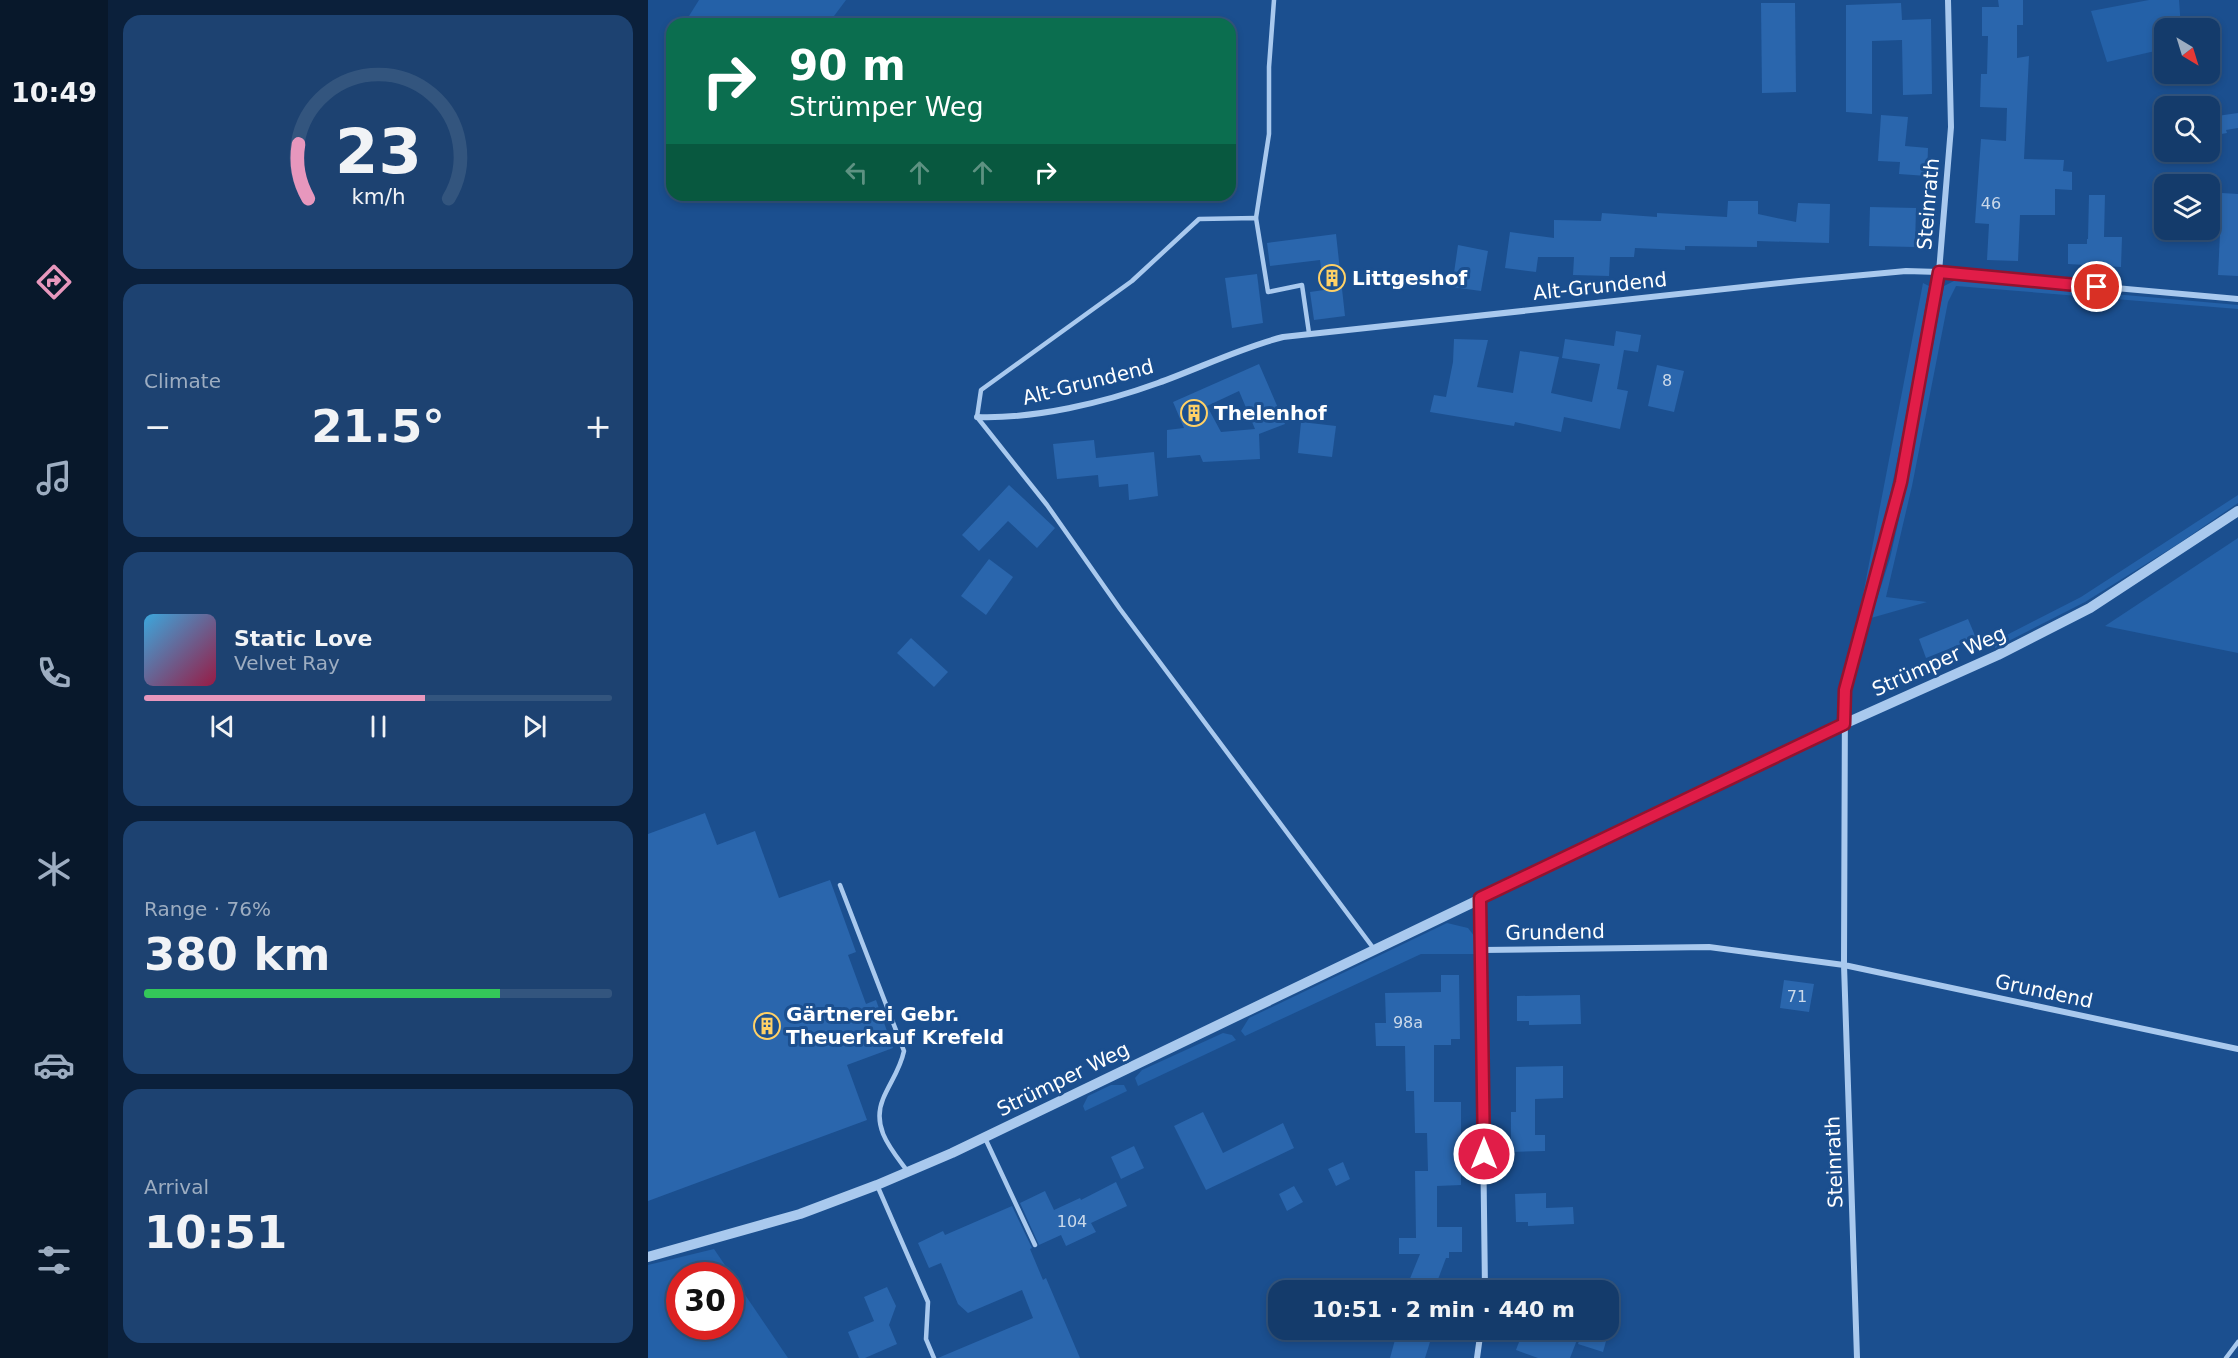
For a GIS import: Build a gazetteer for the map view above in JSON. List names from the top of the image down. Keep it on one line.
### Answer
{"streets":{"street":["Steinrath","Alt-Grundend","Strümper Weg","Grundend"]},"crossings":[["Steinrath","Alt-Grundend"],["Steinrath","Strümper Weg"],["Steinrath","Grundend"]],"places":{"building":["Littgeshof","Thelenhof","Gärtnerei Gebr. Theuerkauf Krefeld"]},"house_numbers":["46","8","71","98a","104"],"north":"bottom right","page":{"tabs":"10:49","turn":["90 m","Strümper Weg"],"tile":["Climate",["Range · 76%","380 km"],["Arrival","10:51"]],"heat":["−","21.5°","+"],"song":["Static Love","Velvet Ray"],"limit":"30","trip":"10:51 · 2 min · 440 m","gauge":["23","km/h"]}}
